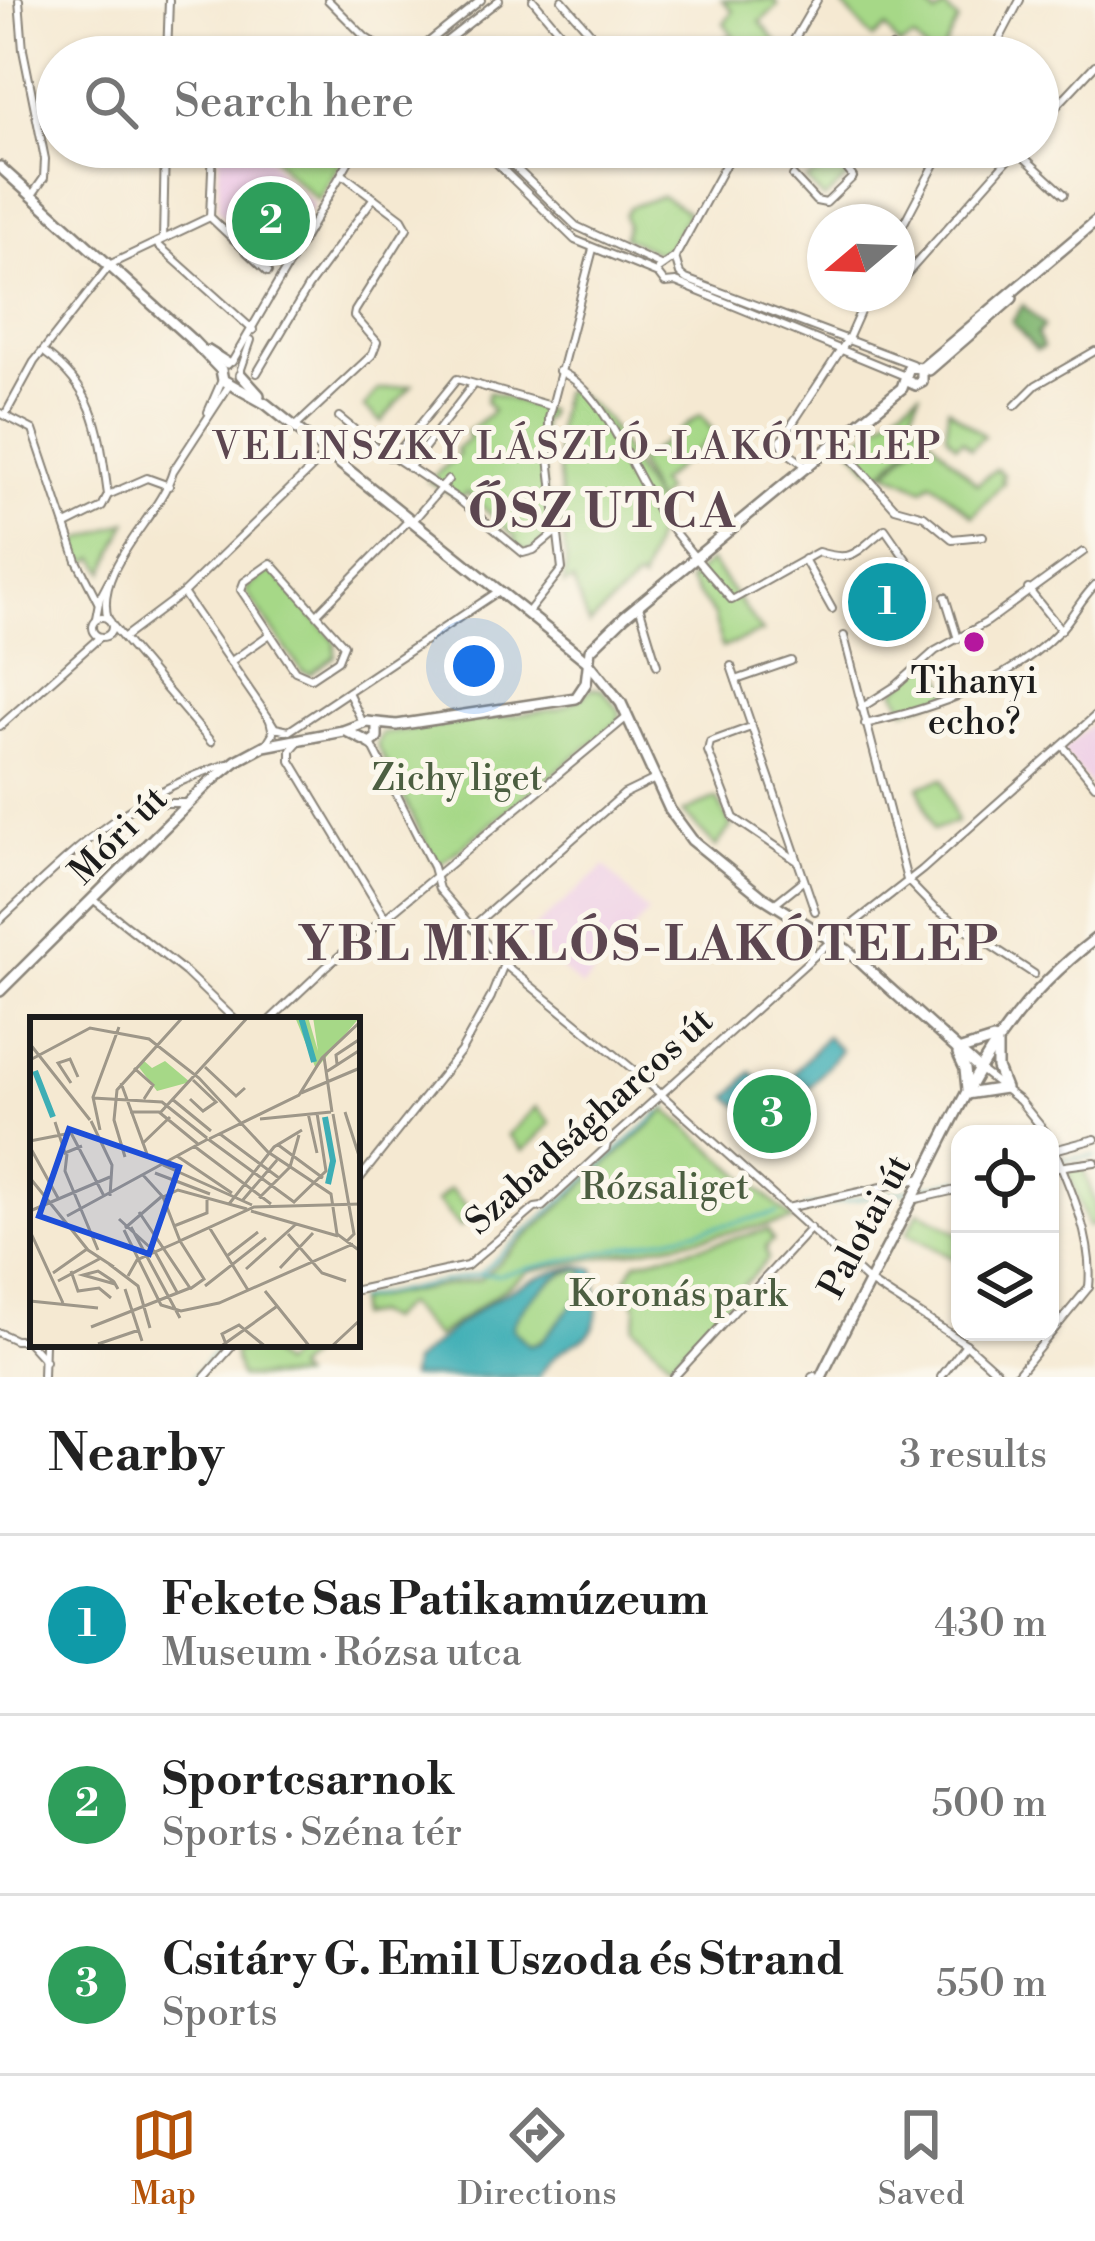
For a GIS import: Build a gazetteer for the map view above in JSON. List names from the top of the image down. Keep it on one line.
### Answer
{"streets":{"main road":["Móri út","Palotai út"],"street":["Szabadságharcos út"]},"districts":["VELINSZKY LÁSZLÓ-LAKÓTELEP","ŐSZ UTCA","YBL MIKLÓS-LAKÓTELEP"],"parks":["Zichy liget","Rózsaliget","Koronás park"],"places":["Tihanyi echo?"],"north":"left","page":{"search":"Search here","pins":["2","1","3"],"heading":["Nearby","3 results"],"list":[{"mark":"1","name":"Fekete Sas Patikamúzeum","note":"Museum · Rózsa utca","value":"430 m"},{"mark":"2","name":"Sportcsarnok","note":"Sports · Széna tér","value":"500 m"},{"mark":"3","name":"Csitáry G. Emil Uszoda és Strand","note":"Sports","value":"550 m"}],"nav":["Map","Directions","Saved"]}}
